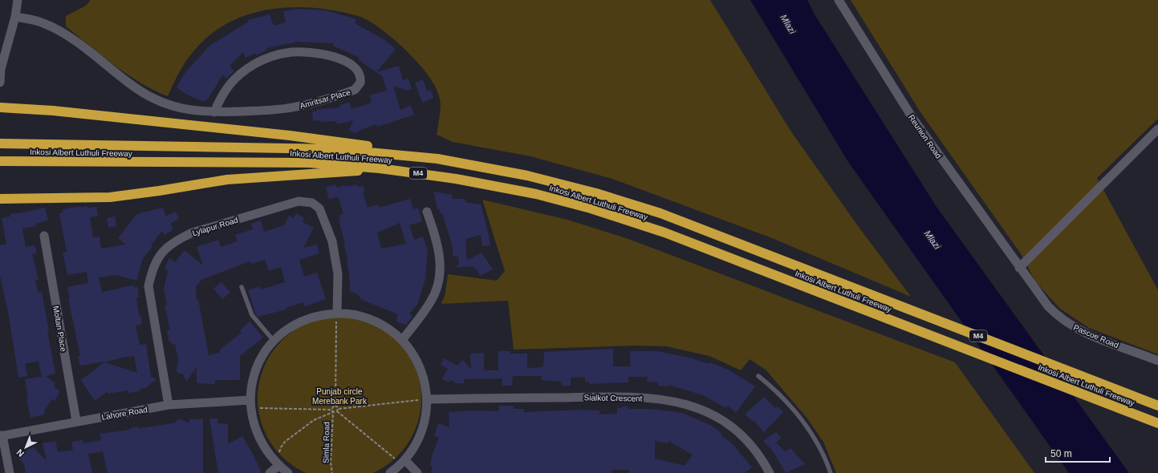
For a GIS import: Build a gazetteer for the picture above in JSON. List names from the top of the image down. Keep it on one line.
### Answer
{"streets":{"highway":["Inkosi Albert Luthuli Freeway","M4"],"street":["Amritsar Place","Reunion Road","Lylapur Road","Moltan Place","Pascoe Road","Sialkot Crescent","Lahore Road"],"path":["Simla Road"]},"crossings":[["Reunion Road","Pascoe Road"],["Lylapur Road","Lahore Road"],["Moltan Place","Lahore Road"]],"water":["Mlazi"],"parks":["Punjab circle Merebank Park"],"scale_bar":"50 m","north":"bottom left"}
